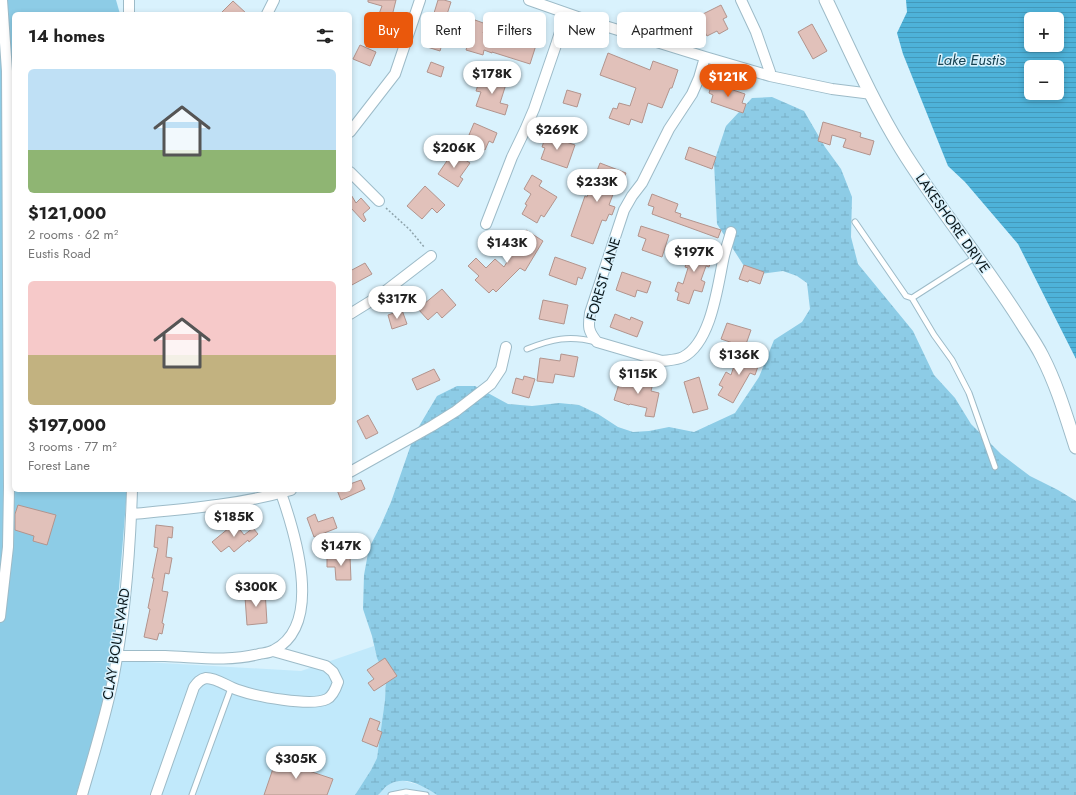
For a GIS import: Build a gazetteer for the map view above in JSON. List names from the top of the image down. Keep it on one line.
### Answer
{"streets":{"street":["LAKESHORE DRIVE","FOREST LANE","CLAY BOULEVARD"]},"water":["Lake Eustis"],"page":{"map_buttons":["+","−"],"chip":["Buy","Rent","Filters","New","Apartment"],"heading":"14 homes","list":[{"name":"$121,000","note":"2 rooms · 62 m² · Eustis Road"},{"name":"$197,000","note":"3 rooms · 77 m² · Forest Lane"}],"price":["$178K","$121K","$269K","$206K","$233K","$143K","$197K","$317K","$136K","$115K","$185K","$147K","$300K","$305K"]}}
